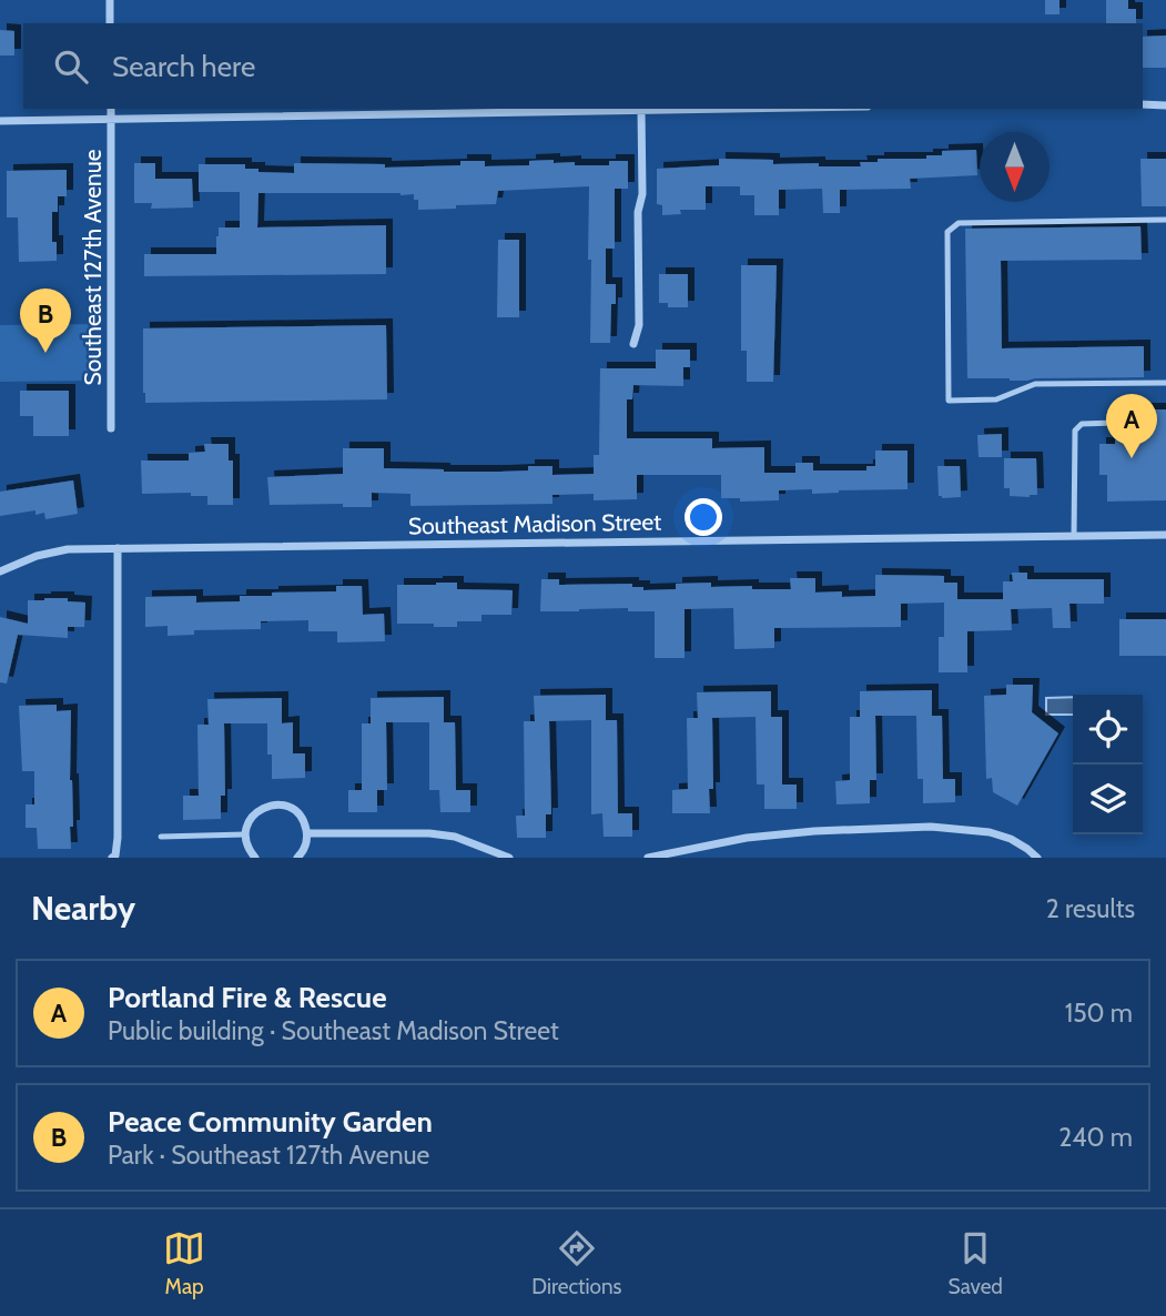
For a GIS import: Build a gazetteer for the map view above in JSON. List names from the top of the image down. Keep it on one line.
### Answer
{"streets":{"street":["Southeast 127th Avenue","Southeast Madison Street"]},"north":"bottom","page":{"search":"Search here","pins":["B","A"],"heading":["Nearby","2 results"],"list":[{"mark":"A","name":"Portland Fire & Rescue","note":"Public building · Southeast Madison Street","value":"150 m"},{"mark":"B","name":"Peace Community Garden","note":"Park · Southeast 127th Avenue","value":"240 m"}],"nav":["Map","Directions","Saved"]}}
